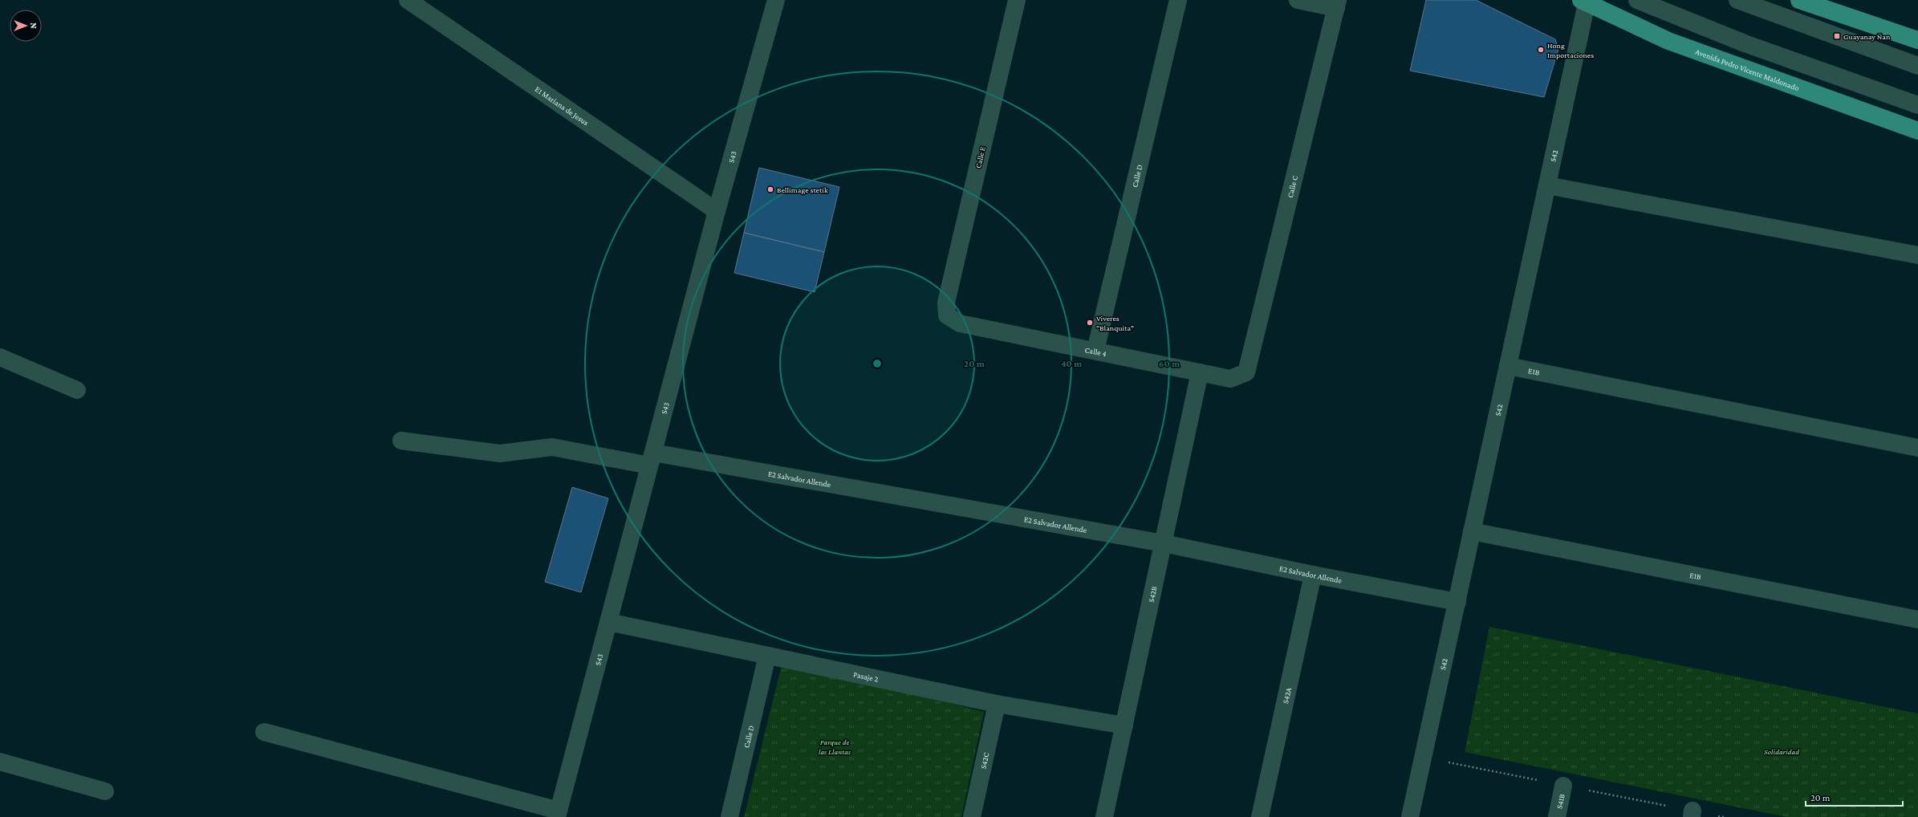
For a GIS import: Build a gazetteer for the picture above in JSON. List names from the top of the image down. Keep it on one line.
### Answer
{"streets":{"main road":["Avenida Pedro Vicente Maldonado"],"street":["E1 Mariana de Jesus","S42","S43","Calle E","Calle D","Calle C","Calle 4","E1B","E2 Salvador Allende","S42B","Pasaje 2","S42A","S42C","S41B"]},"crossings":[["Avenida Pedro Vicente Maldonado","S42"],["E1 Mariana de Jesus","S43"],["S42","E1B"],["S42","E2 Salvador Allende"],["S43","E2 Salvador Allende"],["S43","Pasaje 2"],["Calle E","Calle 4"],["Calle D","Calle 4"],["Calle D","Pasaje 2"],["Calle C","Calle 4"],["Calle 4","S42B"],["E2 Salvador Allende","S42B"],["E2 Salvador Allende","S42A"],["S42B","Pasaje 2"],["Pasaje 2","S42C"]],"parks":["Parque de las Llantas","Solidaridad"],"places":{"transit":["Guayanay Ñan"],"other":["Hong Importaciones","Bellimage stetik","Viveres \"Blanquita\""]},"scale_bar":"20 m","north":"right","rings":["20 m","40 m","60 m"]}
